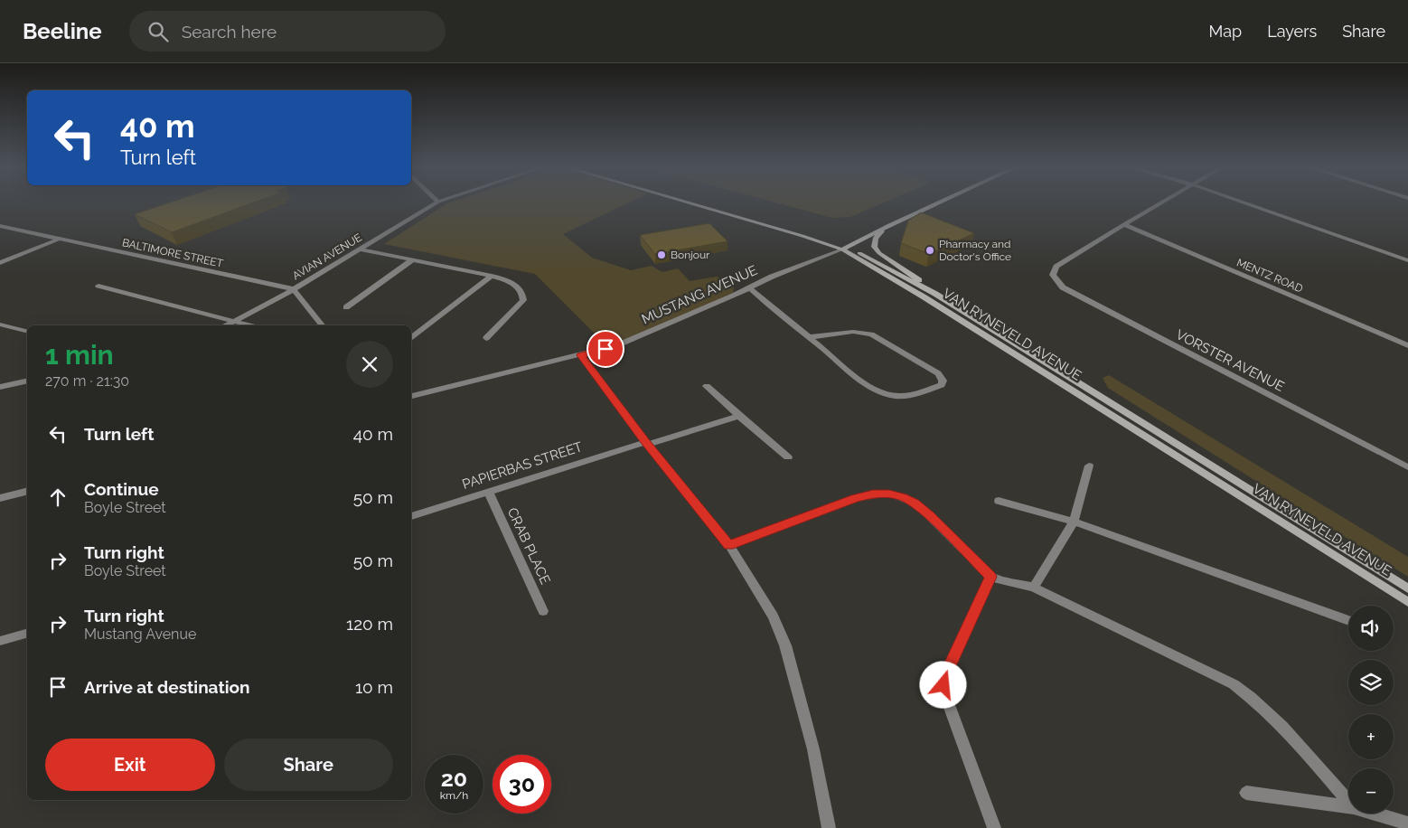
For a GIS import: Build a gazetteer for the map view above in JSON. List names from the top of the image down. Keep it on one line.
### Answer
{"streets":{"main road":["VAN RYNEVELD AVENUE"],"street":["BALTIMORE STREET","AVIAN AVENUE","MENTZ ROAD","MUSTANG AVENUE","VORSTER AVENUE","PAPIERBAS STREET","CRAB PLACE"]},"crossings":[["BALTIMORE STREET","AVIAN AVENUE"],["MENTZ ROAD","VORSTER AVENUE"],["MUSTANG AVENUE","VAN RYNEVELD AVENUE"],["PAPIERBAS STREET","CRAB PLACE"]],"places":["Pharmacy and Doctor's Office","Bonjour"],"page":{"header":"Beeline","search":"Search here","nav":["Map","Layers","Share"],"turn":["40 m","Turn left"],"heading":["1 min","270 m · 21:30"],"list":[{"name":"Turn left","value":"40 m"},{"name":"Continue","note":"Boyle Street","value":"50 m"},{"name":"Turn right","note":"Boyle Street","value":"50 m"},{"name":"Turn right","note":"Mustang Avenue","value":"120 m"},{"name":"Arrive at destination","value":"10 m"}],"map_buttons":["+","−"],"buttons":["Exit","Share"],"speed":"20 km/h","limit":"30"}}
